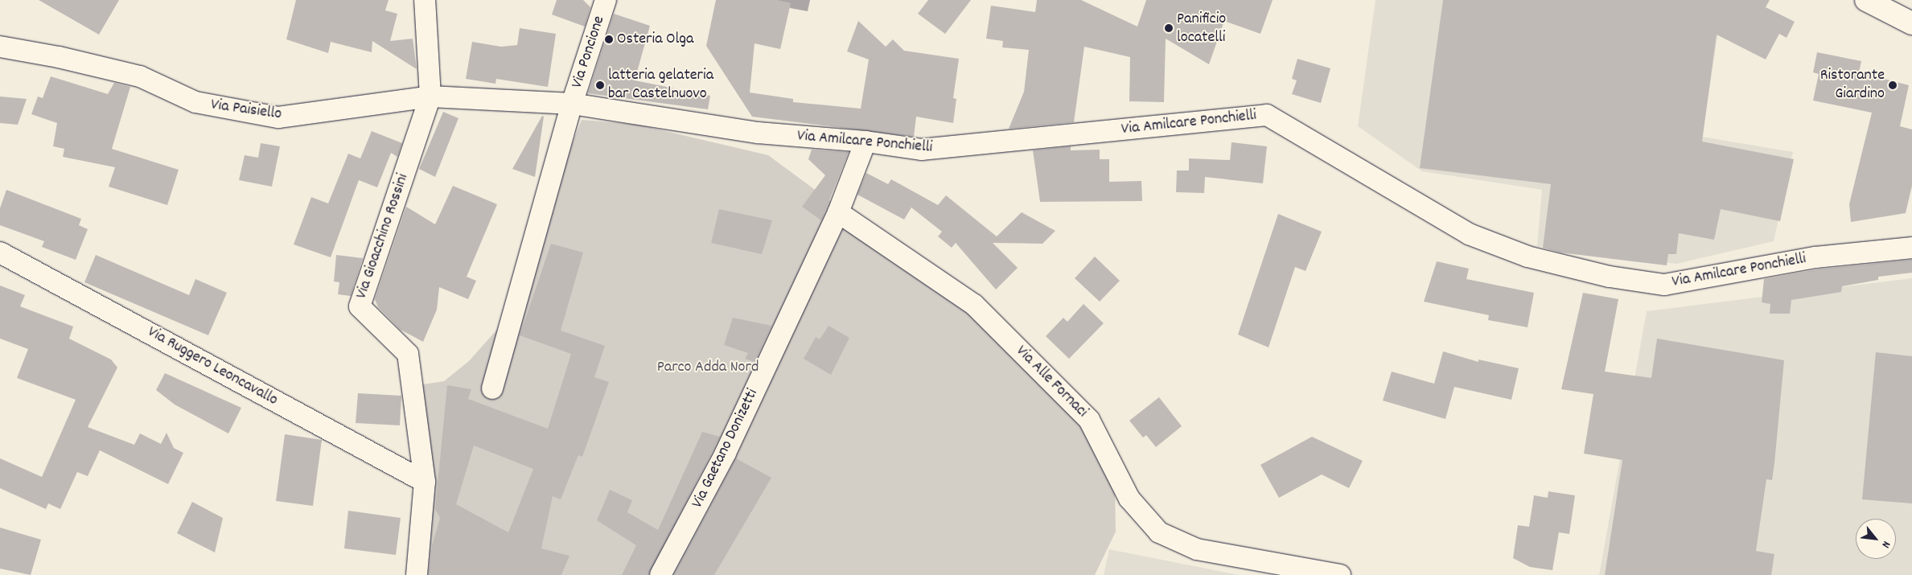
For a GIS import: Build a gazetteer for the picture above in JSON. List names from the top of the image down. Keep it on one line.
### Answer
{"streets":{"street":["Via Poncione","Via Paisiello","Via Amilcare Ponchielli","Via Gioacchino Rossini","Via Ruggero Leoncavallo","Via Alle Fornaci","Via Gaetano Donizetti"]},"crossings":[["Via Poncione","Via Paisiello"],["Via Poncione","Via Amilcare Ponchielli"],["Via Paisiello","Via Amilcare Ponchielli"],["Via Paisiello","Via Gioacchino Rossini"],["Via Gioacchino Rossini","Via Ruggero Leoncavallo"],["Via Alle Fornaci","Via Gaetano Donizetti"]],"parks":["Parco Adda Nord"],"places":["Panificio locatelli","Osteria Olga","latteria gelateria bar Castelnuovo","Ristorante Giardino"],"north":"bottom right"}
